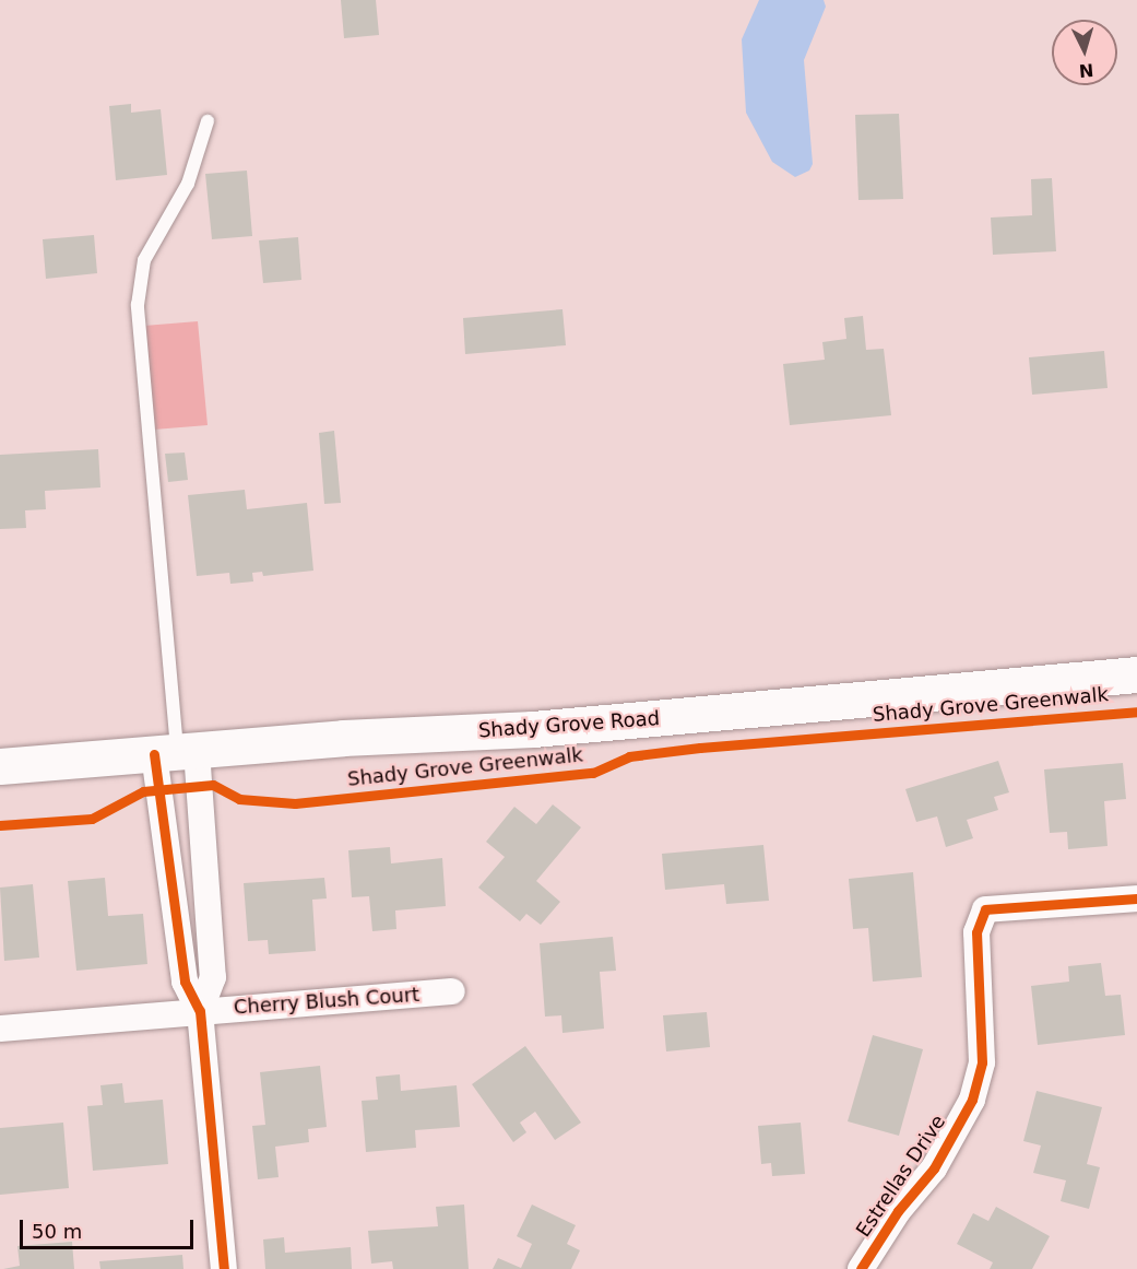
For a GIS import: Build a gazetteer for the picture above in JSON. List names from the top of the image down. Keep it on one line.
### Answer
{"streets":{"main road":["Shady Grove Road"],"street":["Cherry Blush Court","Estrellas Drive"],"cycle path":["Shady Grove Greenwalk"]},"scale_bar":"50 m","north":"bottom"}
